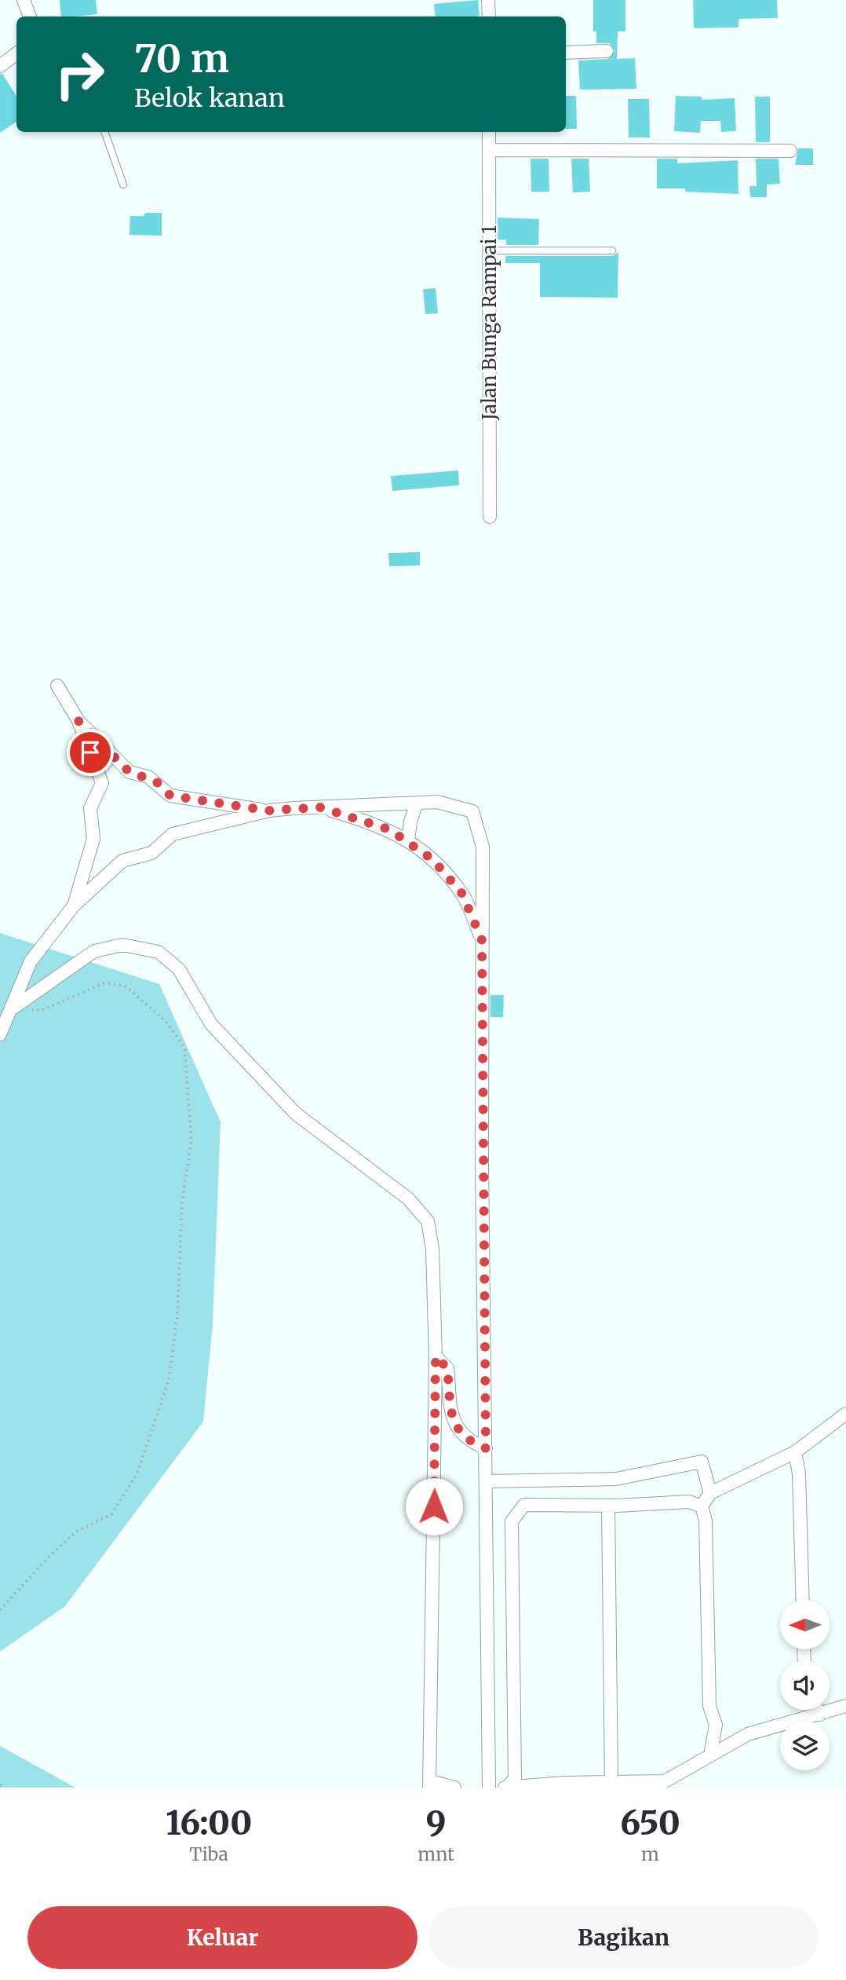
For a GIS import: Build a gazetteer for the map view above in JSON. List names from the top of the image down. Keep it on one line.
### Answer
{"streets":{"street":["Jalan Bunga Rampai 1"]},"north":"left","page":{"turn":["70 m","Belok kanan"],"eta":["16:00","Tiba","9","mnt","650","m"],"buttons":["Keluar","Bagikan"]}}
